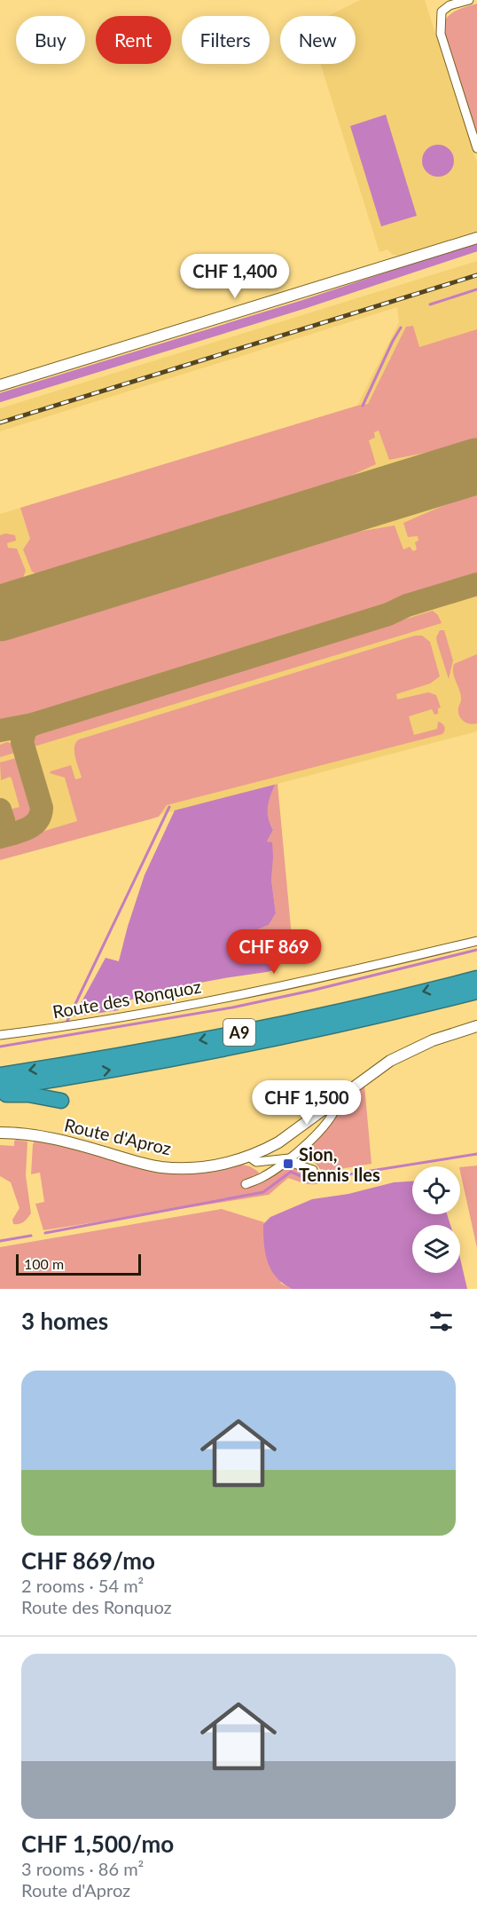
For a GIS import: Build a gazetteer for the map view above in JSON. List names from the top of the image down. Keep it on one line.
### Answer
{"streets":{"highway":["A9"],"street":["Route des Ronquoz","Route d'Aproz"]},"places":{"transit":["Sion, Tennis Iles"]},"scale_bar":"100 m","page":{"chip":["Buy","Rent","Filters","New"],"price":["CHF 1,400","CHF 869","CHF 1,500"],"scale":"100 m","heading":"3 homes","list":[{"name":"CHF 869/mo","note":"2 rooms · 54 m² · Route des Ronquoz"},{"name":"CHF 1,500/mo","note":"3 rooms · 86 m² · Route d'Aproz"}]}}
